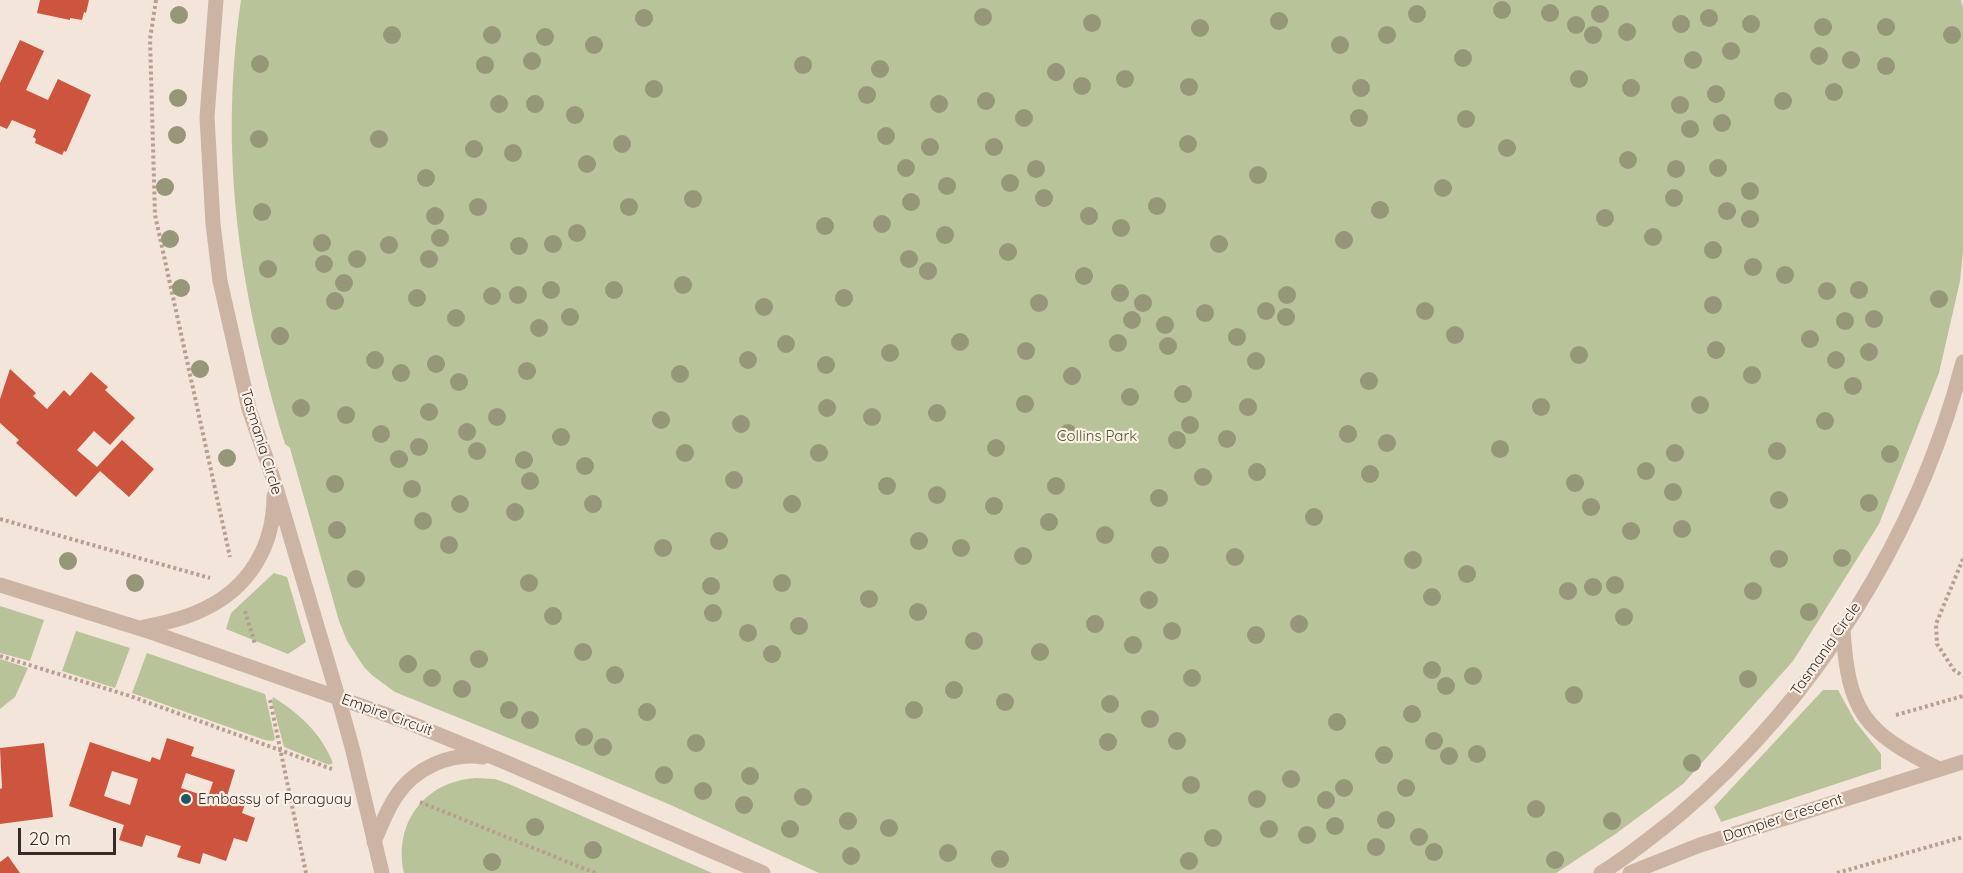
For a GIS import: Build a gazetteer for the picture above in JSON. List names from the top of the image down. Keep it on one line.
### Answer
{"streets":{"street":["Tasmania Circle","Empire Circuit","Dampier Crescent"]},"crossings":[["Tasmania Circle","Empire Circuit"]],"parks":["Collins Park"],"places":["Embassy of Paraguay"],"scale_bar":"20 m"}
